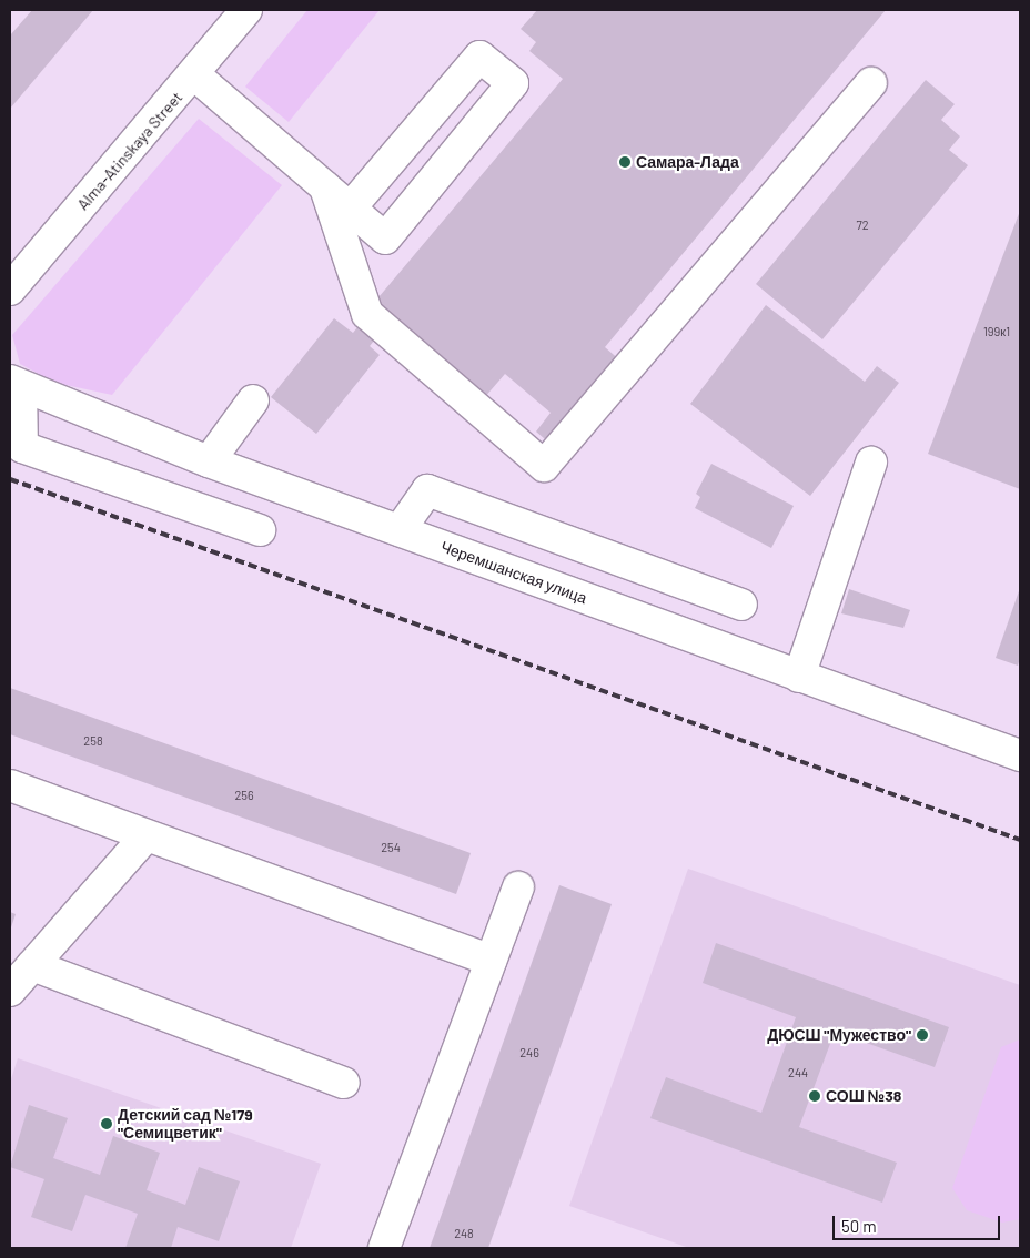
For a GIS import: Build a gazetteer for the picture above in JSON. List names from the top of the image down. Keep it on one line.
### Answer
{"streets":{"street":["Alma-Atinskaya Street","Черемшанская улица"]},"places":["Самара-Лада","ДЮСШ \"Мужество\"","СОШ №38","Детский сад №179 \"Семицветик\""],"house_numbers":["72","199к1","258","256","254","246","244","248"],"scale_bar":"50 m"}
